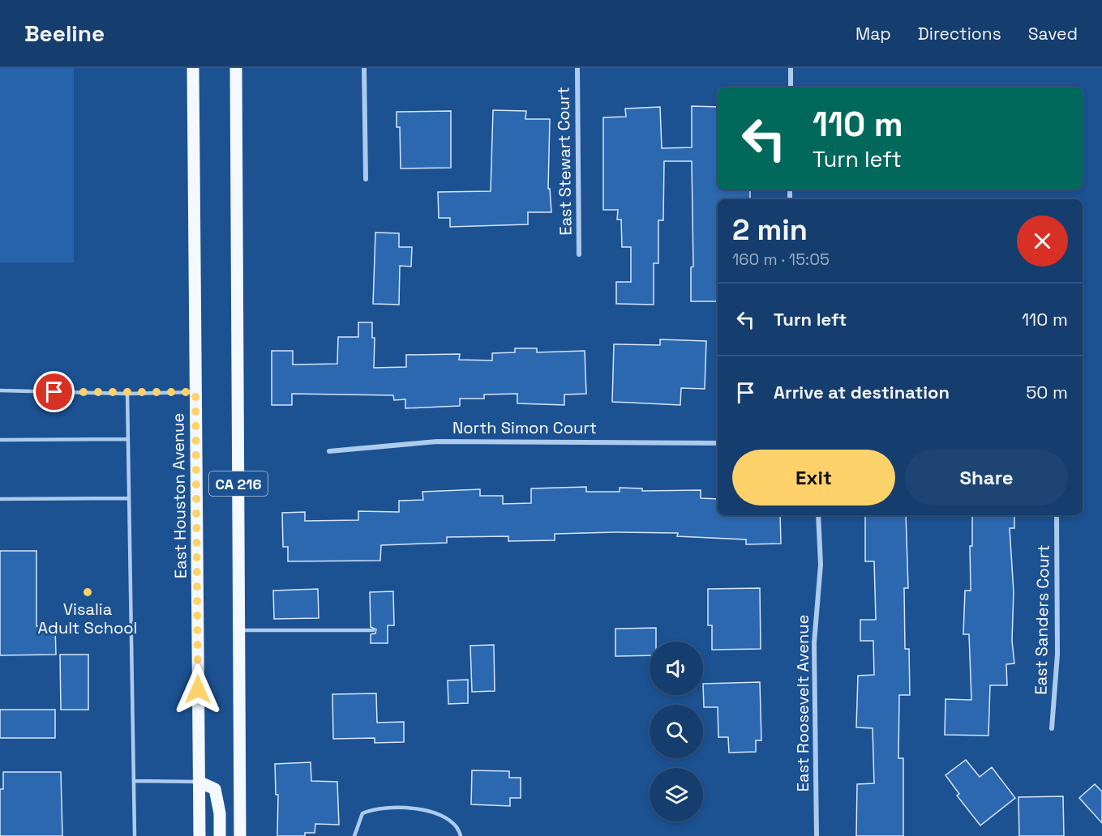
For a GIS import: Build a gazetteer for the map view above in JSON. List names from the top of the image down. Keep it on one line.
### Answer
{"streets":{"main road":["CA 216","East Houston Avenue"],"street":["East Stewart Court","North Simon Court","East Sanders Court","East Roosevelt Avenue"]},"places":["Visalia Adult School"],"page":{"header":"Beeline","nav":["Map","Directions","Saved"],"turn":["110 m","Turn left"],"heading":["2 min","160 m · 15:05"],"list":[{"name":"Turn left","value":"110 m"},{"name":"Arrive at destination","value":"50 m"}],"buttons":["Exit","Share"]}}
